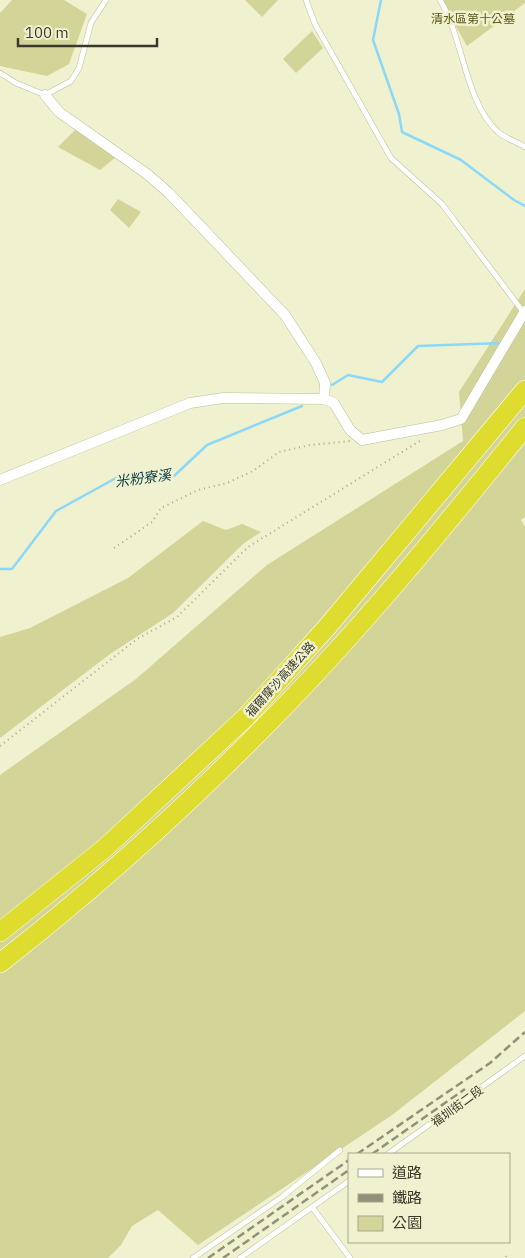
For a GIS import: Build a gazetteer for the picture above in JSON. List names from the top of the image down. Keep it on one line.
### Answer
{"streets":{"highway":["福爾摩沙高速公路"],"lane":["福圳街二段"]},"water":["米粉寮溪"],"parks":["清水區第十公墓"],"legend":["道路","鐵路","公園"],"scale_bar":"100 m"}
